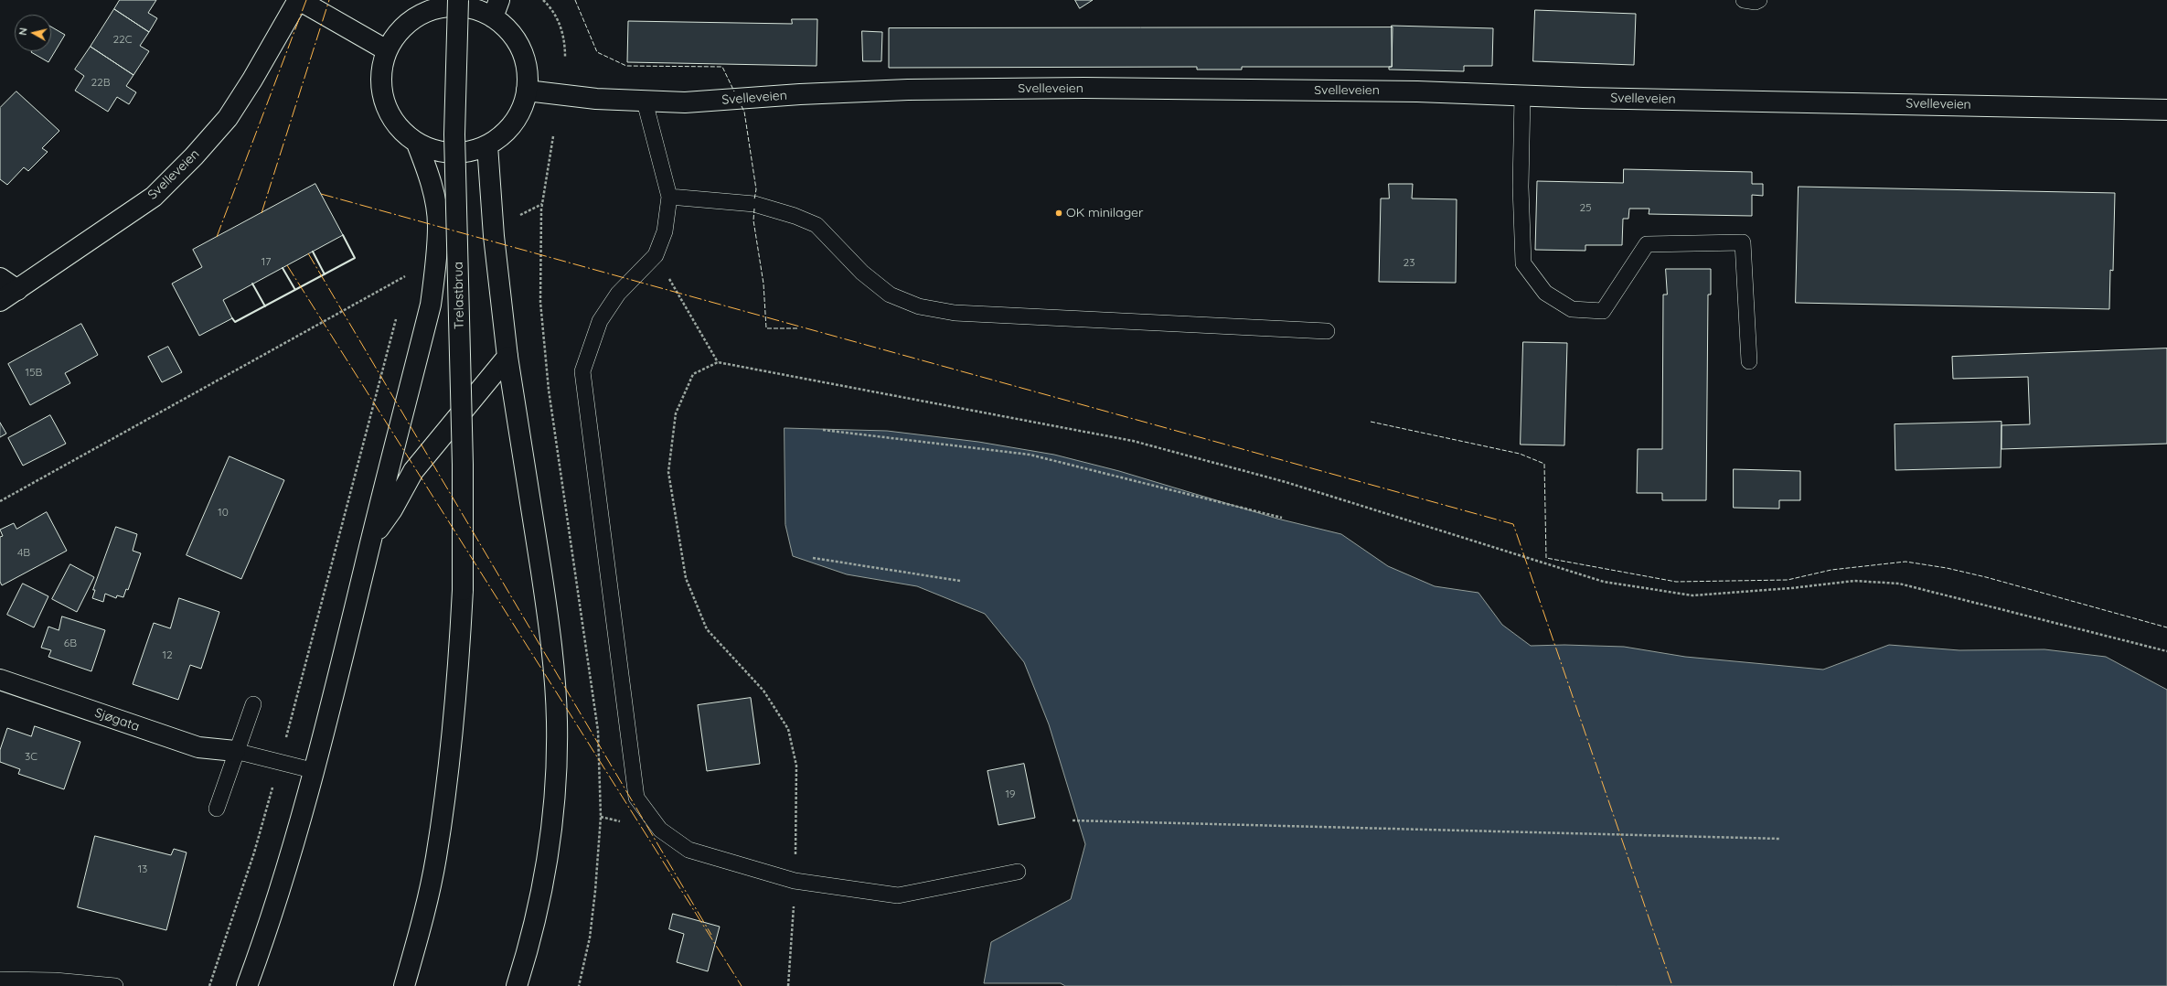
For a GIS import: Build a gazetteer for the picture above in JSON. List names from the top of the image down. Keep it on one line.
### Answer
{"streets":{"main road":["Svelleveien","Trelastbrua","Sjøgata"]},"places":["OK minilager"],"house_numbers":["22C","22B","25","17","23","15B","10","4B","6B","12","3C","19","13"],"north":"left"}
